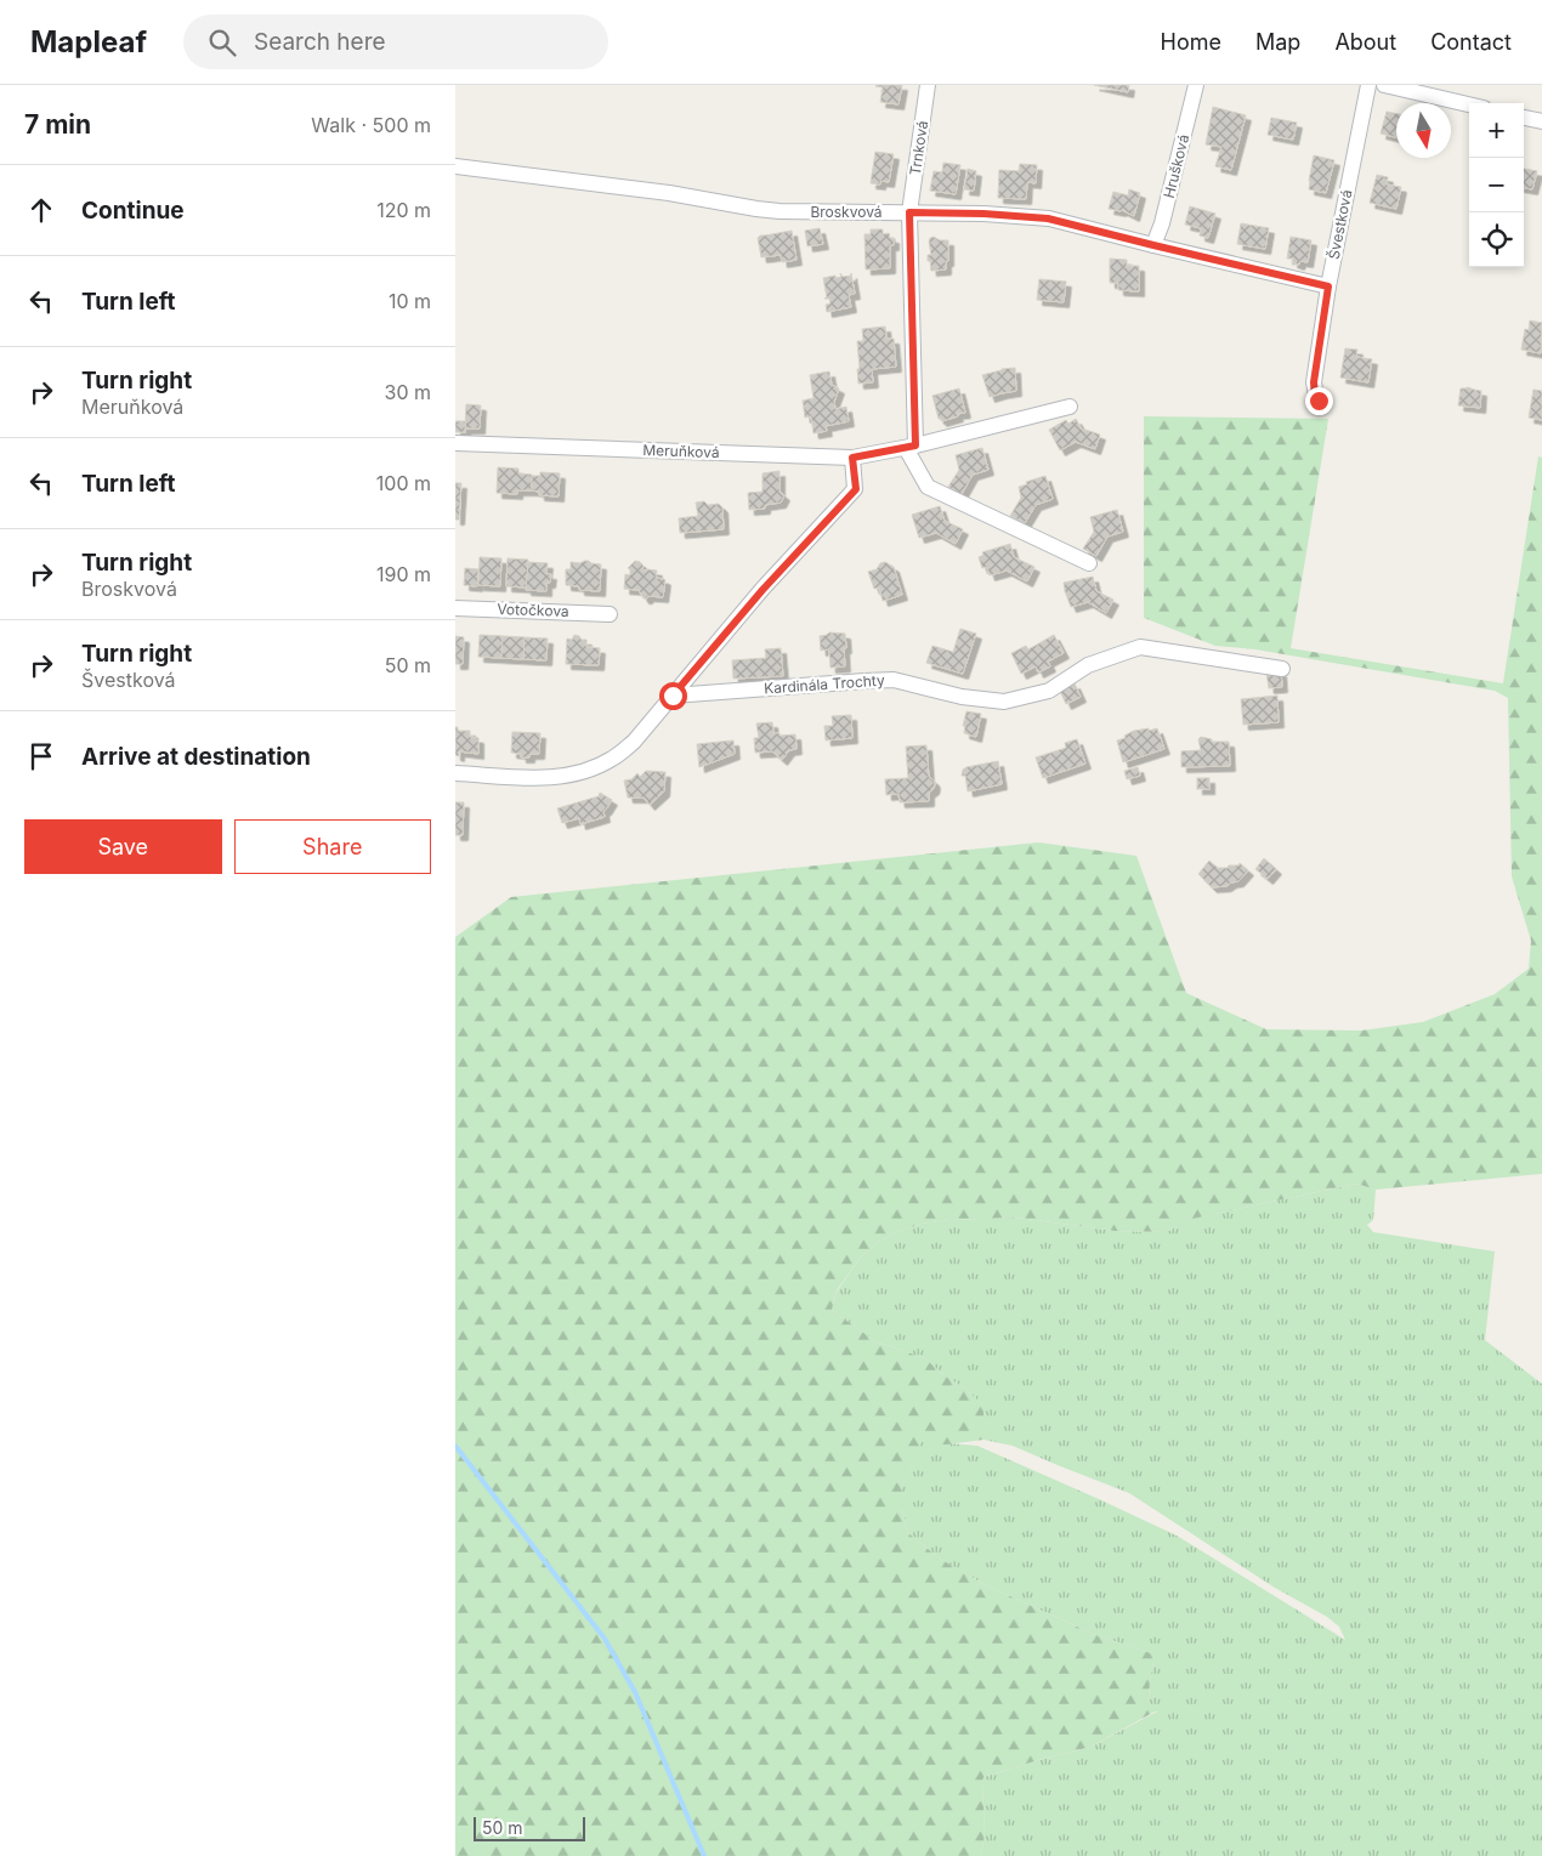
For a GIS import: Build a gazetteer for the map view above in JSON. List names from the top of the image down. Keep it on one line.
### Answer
{"streets":{"street":["Trnková","Hrušková","Broskvová","Švestková","Meruňková","Votočkova","Kardinála Trochty"]},"crossings":[["Trnková","Broskvová"],["Trnková","Meruňková"],["Hrušková","Broskvová"],["Broskvová","Švestková"]],"scale_bar":"50 m","north":"bottom","page":{"header":"Mapleaf","search":"Search here","nav":["Home","Map","About","Contact"],"heading":["7 min","Walk · 500 m"],"map_buttons":["+","−"],"list":[["Continue","120 m"],["Turn left","10 m"],["Turn right","Meruňková","30 m"],["Turn left","100 m"],["Turn right","Broskvová","190 m"],["Turn right","Švestková","50 m"],"Arrive at destination"],"buttons":["Save","Share"],"scale":"50 m"}}
